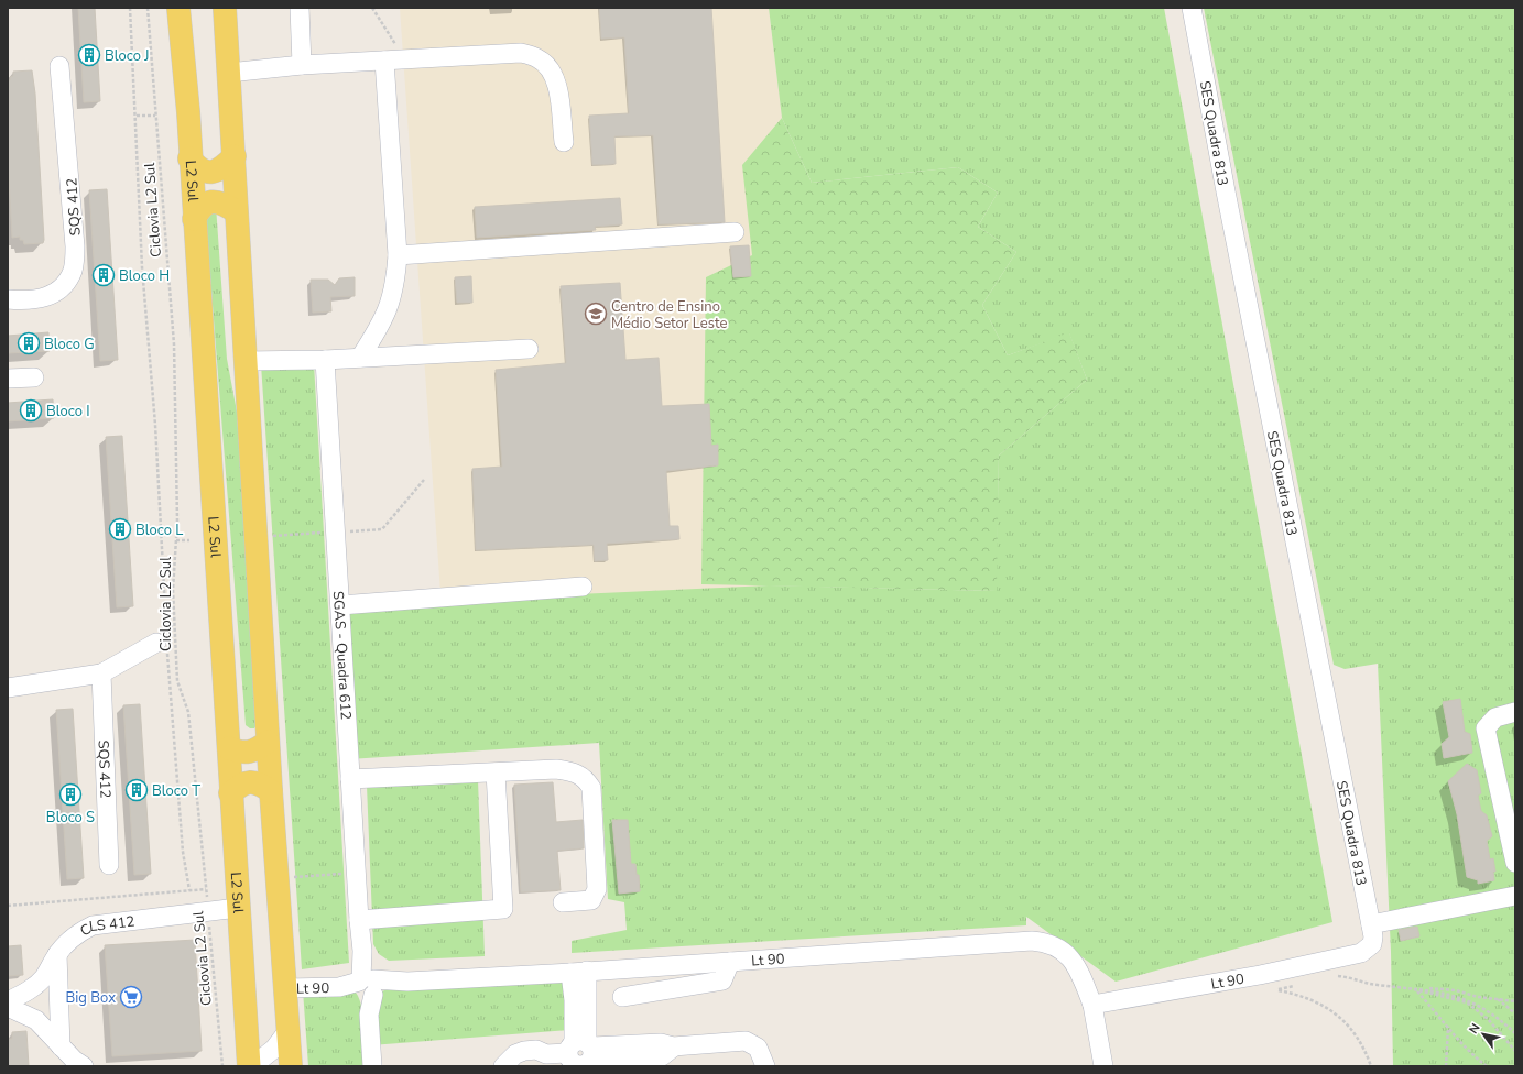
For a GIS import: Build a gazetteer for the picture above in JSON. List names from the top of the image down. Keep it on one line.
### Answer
{"streets":{"main road":["L2 Sul"],"street":["SES Quadra 813","SQS 412","SGAS - Quadra 612","CLS 412","Lt 90"],"path":["Ciclovia L2 Sul"]},"crossings":[["SES Quadra 813","Lt 90"],["L2 Sul","CLS 412"],["Ciclovia L2 Sul","CLS 412"],["SGAS - Quadra 612","Lt 90"]],"places":{"building":["Bloco J","Bloco H","Bloco G","Bloco I","Bloco L","Bloco T","Bloco S"],"school or university":["Centro de Ensino Médio Setor Leste"],"supermarket":["Big Box"]},"north":"top left"}
